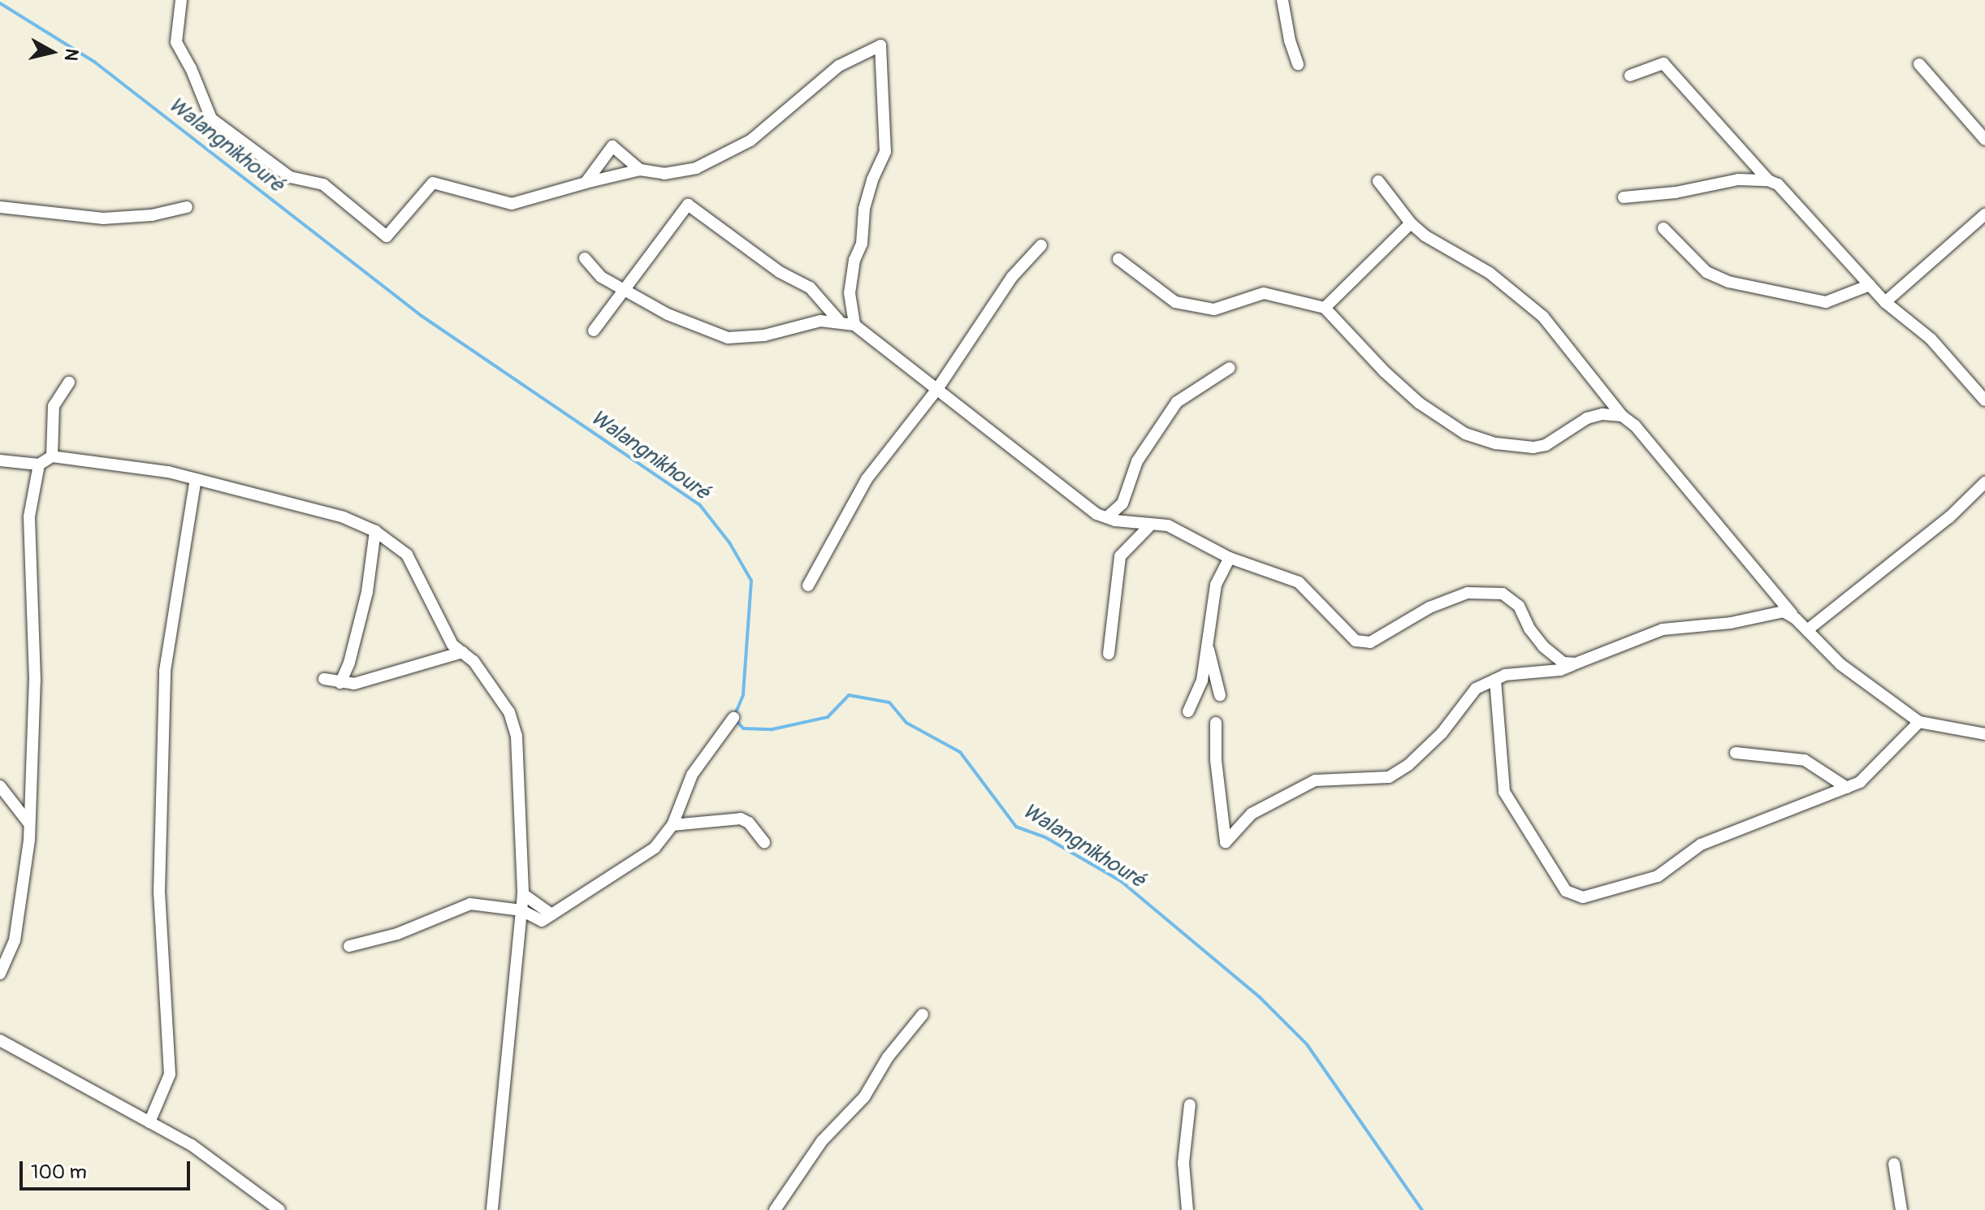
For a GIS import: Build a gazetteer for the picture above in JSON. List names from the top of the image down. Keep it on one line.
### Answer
{"water":["Walangnikhouré"],"scale_bar":"100 m","north":"right"}
